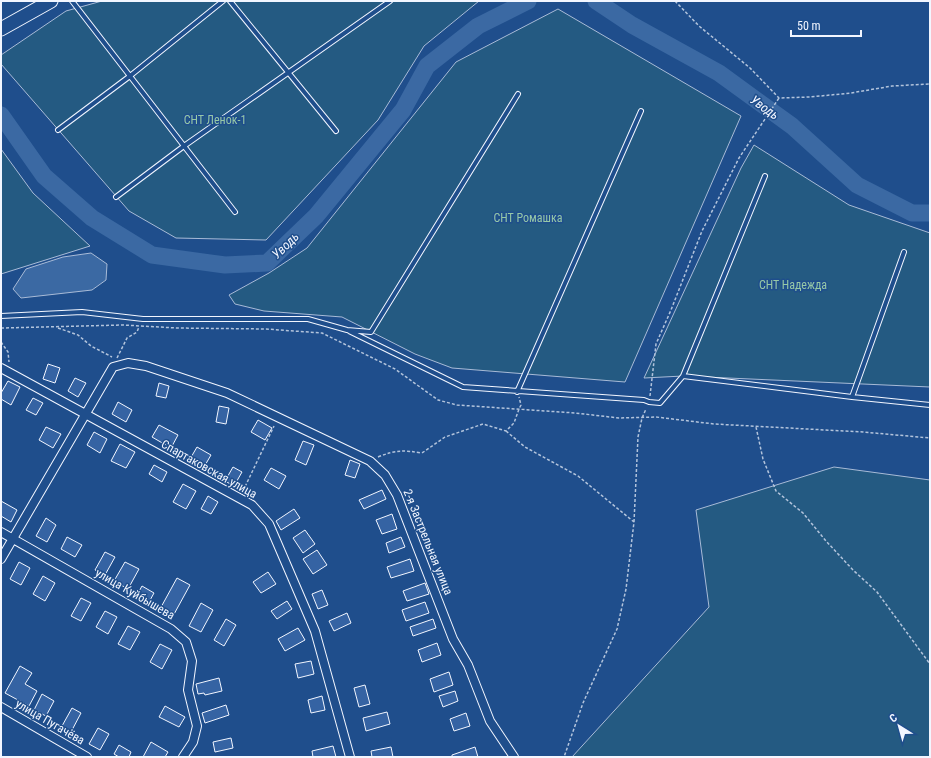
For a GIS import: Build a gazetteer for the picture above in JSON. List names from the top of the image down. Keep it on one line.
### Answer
{"streets":{"street":["Спартаковская улица","2-я Застрельная улица","улица Куйбышева","улица Пугачёва"]},"crossings":[["Спартаковская улица","2-я Застрельная улица"]],"water":["Уводь"],"parks":["СНТ Ленок-1","СНТ Ромашка","СНТ Надежда"],"scale_bar":"50 m","north":"top left"}
